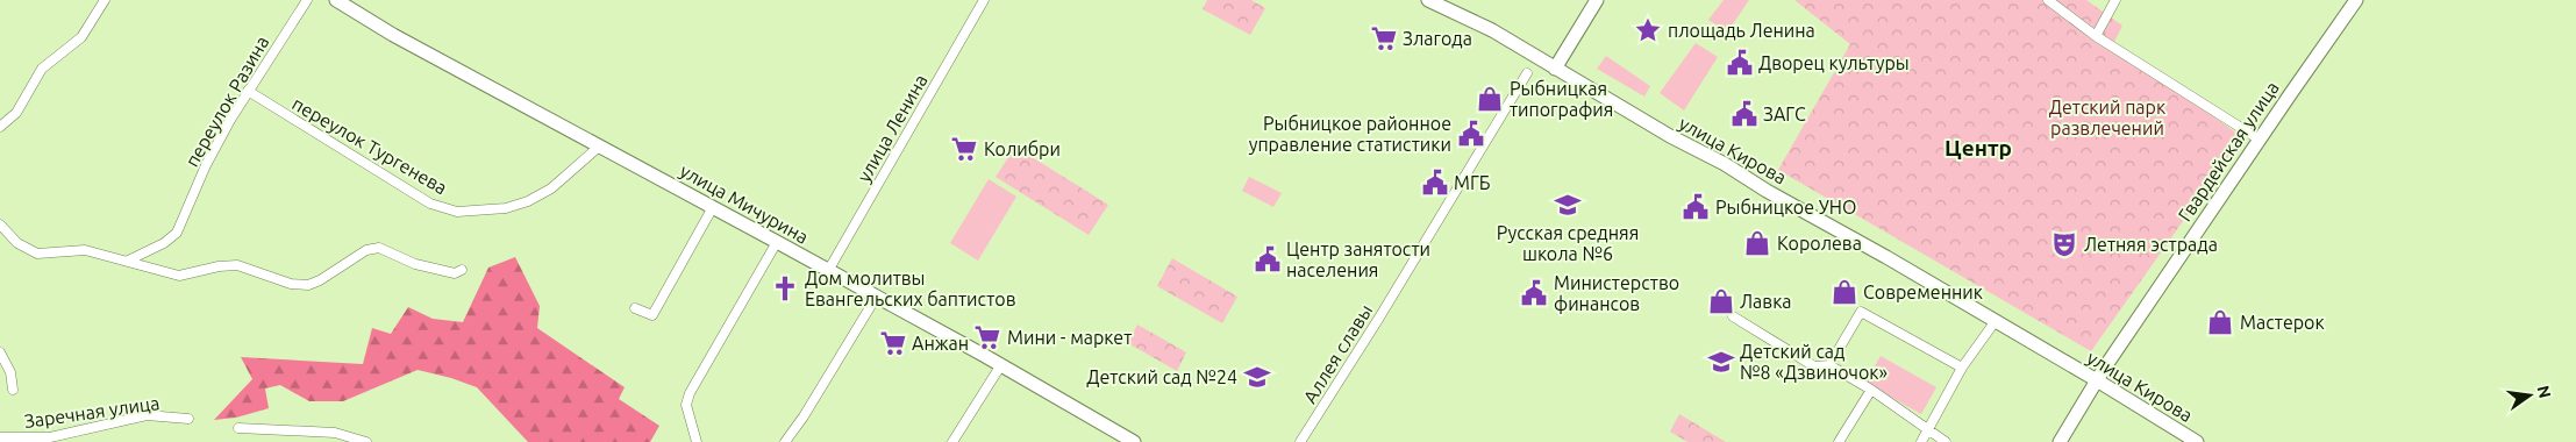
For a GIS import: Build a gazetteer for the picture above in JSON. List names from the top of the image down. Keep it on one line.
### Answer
{"streets":{"street":["переулок Разина","улица Ленина","переулок Тургенева","улица Кирова","Гвардейская улица","улица Мичурина","Аллея славы","Заречная улица"]},"crossings":[["переулок Разина","переулок Тургенева"],["улица Ленина","улица Мичурина"],["переулок Тургенева","улица Мичурина"],["улица Кирова","Гвардейская улица"]],"districts":["Центр"],"parks":["Детский парк развлечений"],"places":{"place":["площадь Ленина"],"supermarket":["Злагода","Колибри","Мини - маркет","Анжан"],"public building":["Дворец культуры","ЗАГС","Рыбницкое районное управление статистики","МГБ","Рыбницкое УНО","Центр занятости населения","Министерство финансов"],"shop":["Рыбницкая типография","Королева","Современник","Лавка","Мастерок"],"school or university":["Русская средняя школа №6","Детский сад №8 «Дзвиночок»","Детский сад №24"],"theatre":["Летняя эстрада"],"church":["Дом молитвы Евангельских баптистов"]},"north":"right"}
